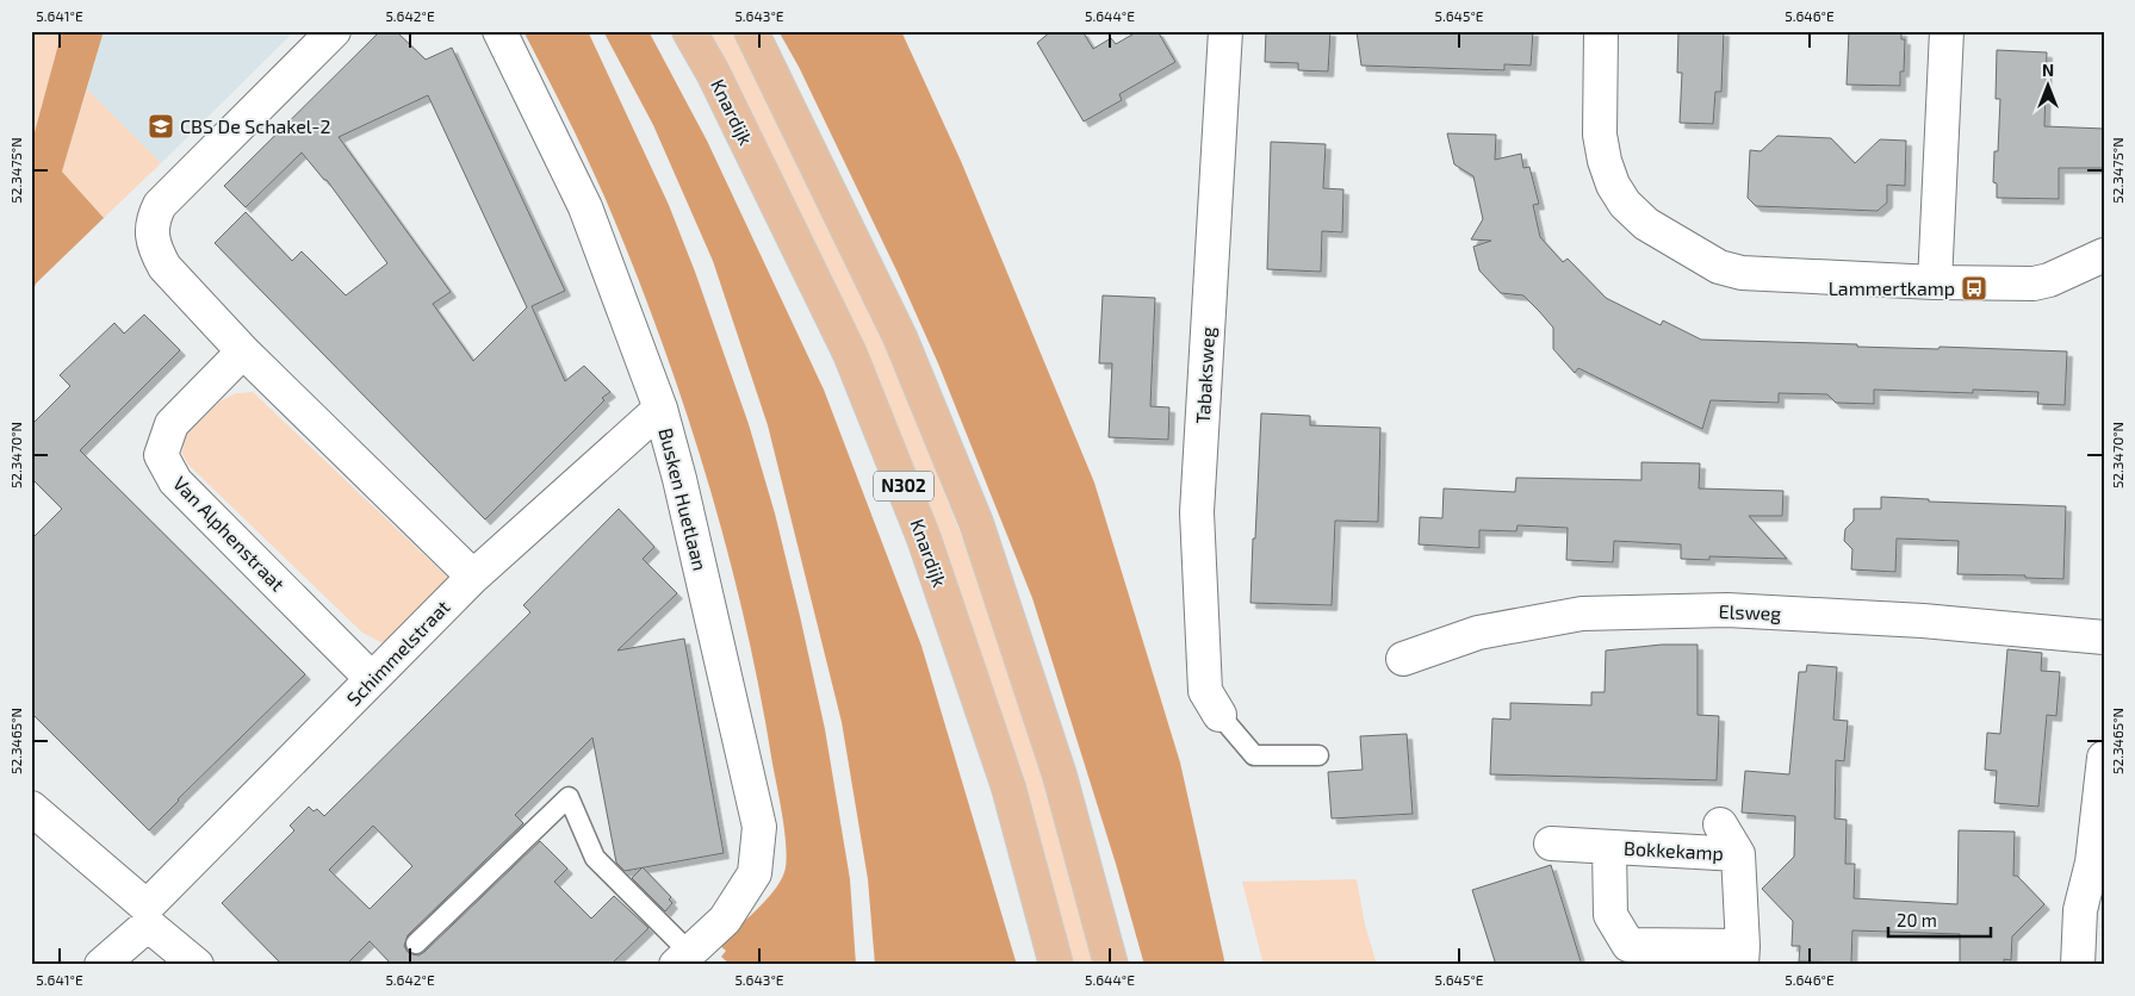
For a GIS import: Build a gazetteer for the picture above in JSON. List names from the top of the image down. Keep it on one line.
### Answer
{"streets":{"main road":["Knardijk","N302"],"street":["Tabaksweg","Busken Huetlaan","Van Alphenstraat","Elsweg","Schimmelstraat","Bokkekamp"]},"crossings":[["Busken Huetlaan","Schimmelstraat"],["Van Alphenstraat","Schimmelstraat"]],"places":{"school or university":["CBS De Schakel-2"],"bus stop":["Lammertkamp"]},"scale_bar":"20 m","north":"top","coordinates":["5.641°E","5.642°E","5.643°E","5.644°E","5.645°E","5.646°E","52.3475°N","52.3470°N","52.3465°N"]}
